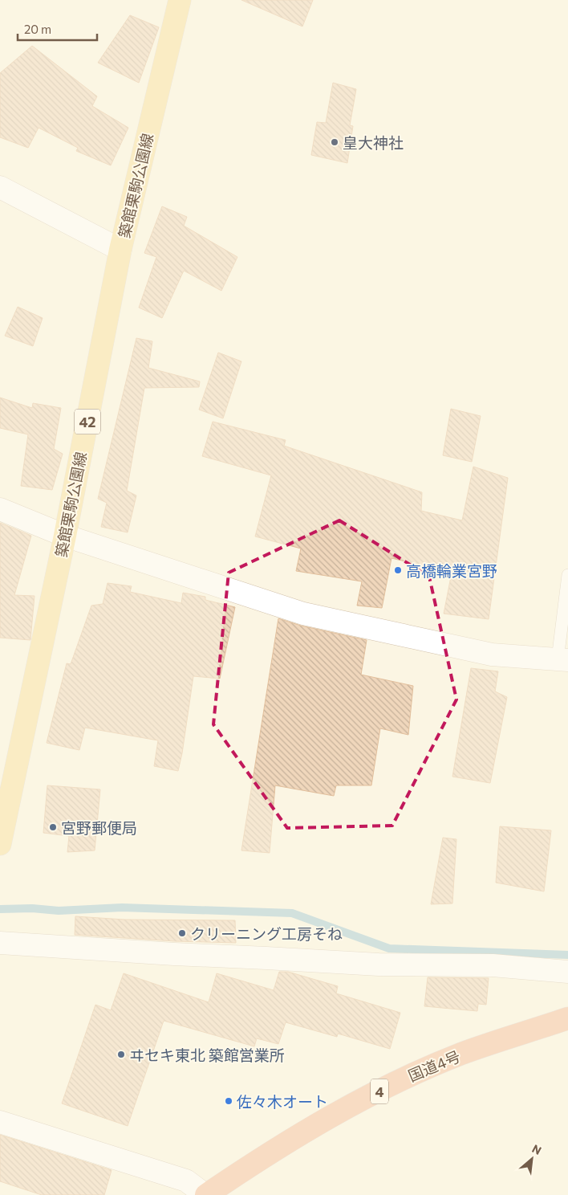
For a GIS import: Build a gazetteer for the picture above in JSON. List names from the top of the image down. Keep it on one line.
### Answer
{"streets":{"highway":["国道4号","4"],"main road":["築館栗駒公園線","42"]},"places":["皇大神社","高橋輪業宮野","宮野郵便局","クリーニング工房そね","ヰセキ東北 築館営業所","佐々木オート"],"scale_bar":"20 m","north":"top right"}
